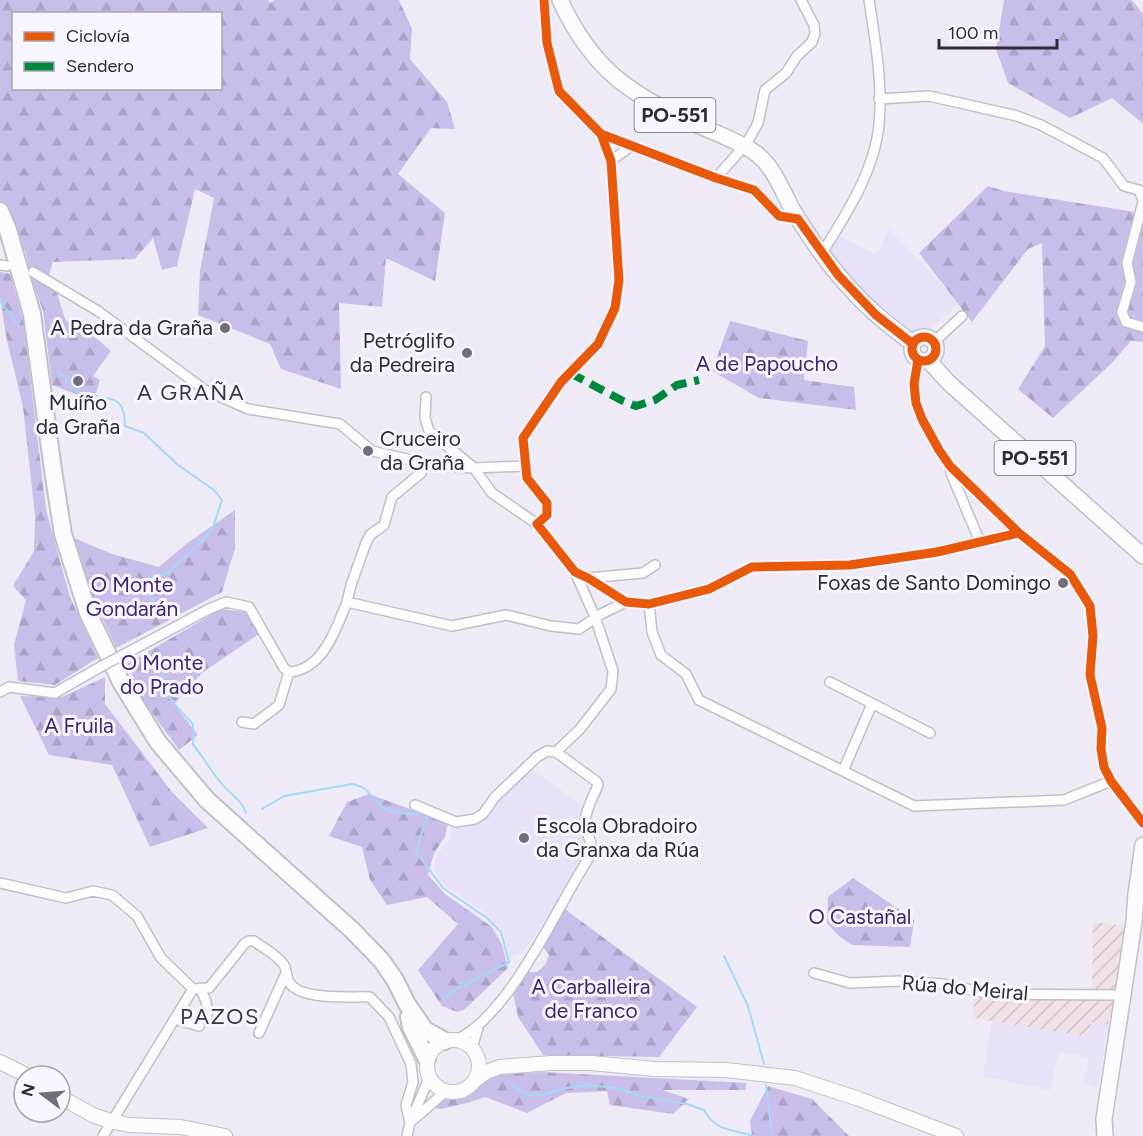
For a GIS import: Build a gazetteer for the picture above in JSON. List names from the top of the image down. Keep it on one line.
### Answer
{"streets":{"main road":["PO-551"],"street":["Rúa do Meiral"]},"districts":["A GRAÑA","PAZOS"],"parks":["A de Papoucho","O Monte Gondarán","O Monte do Prado","A Fruila","O Castañal","A Carballeira de Franco"],"places":["A Pedra da Graña","Petróglifo da Pedreira","Muíño da Graña","Cruceiro da Graña","Foxas de Santo Domingo","Escola Obradoiro da Granxa da Rúa"],"legend":["Ciclovía","Sendero"],"scale_bar":"100 m","north":"left"}
